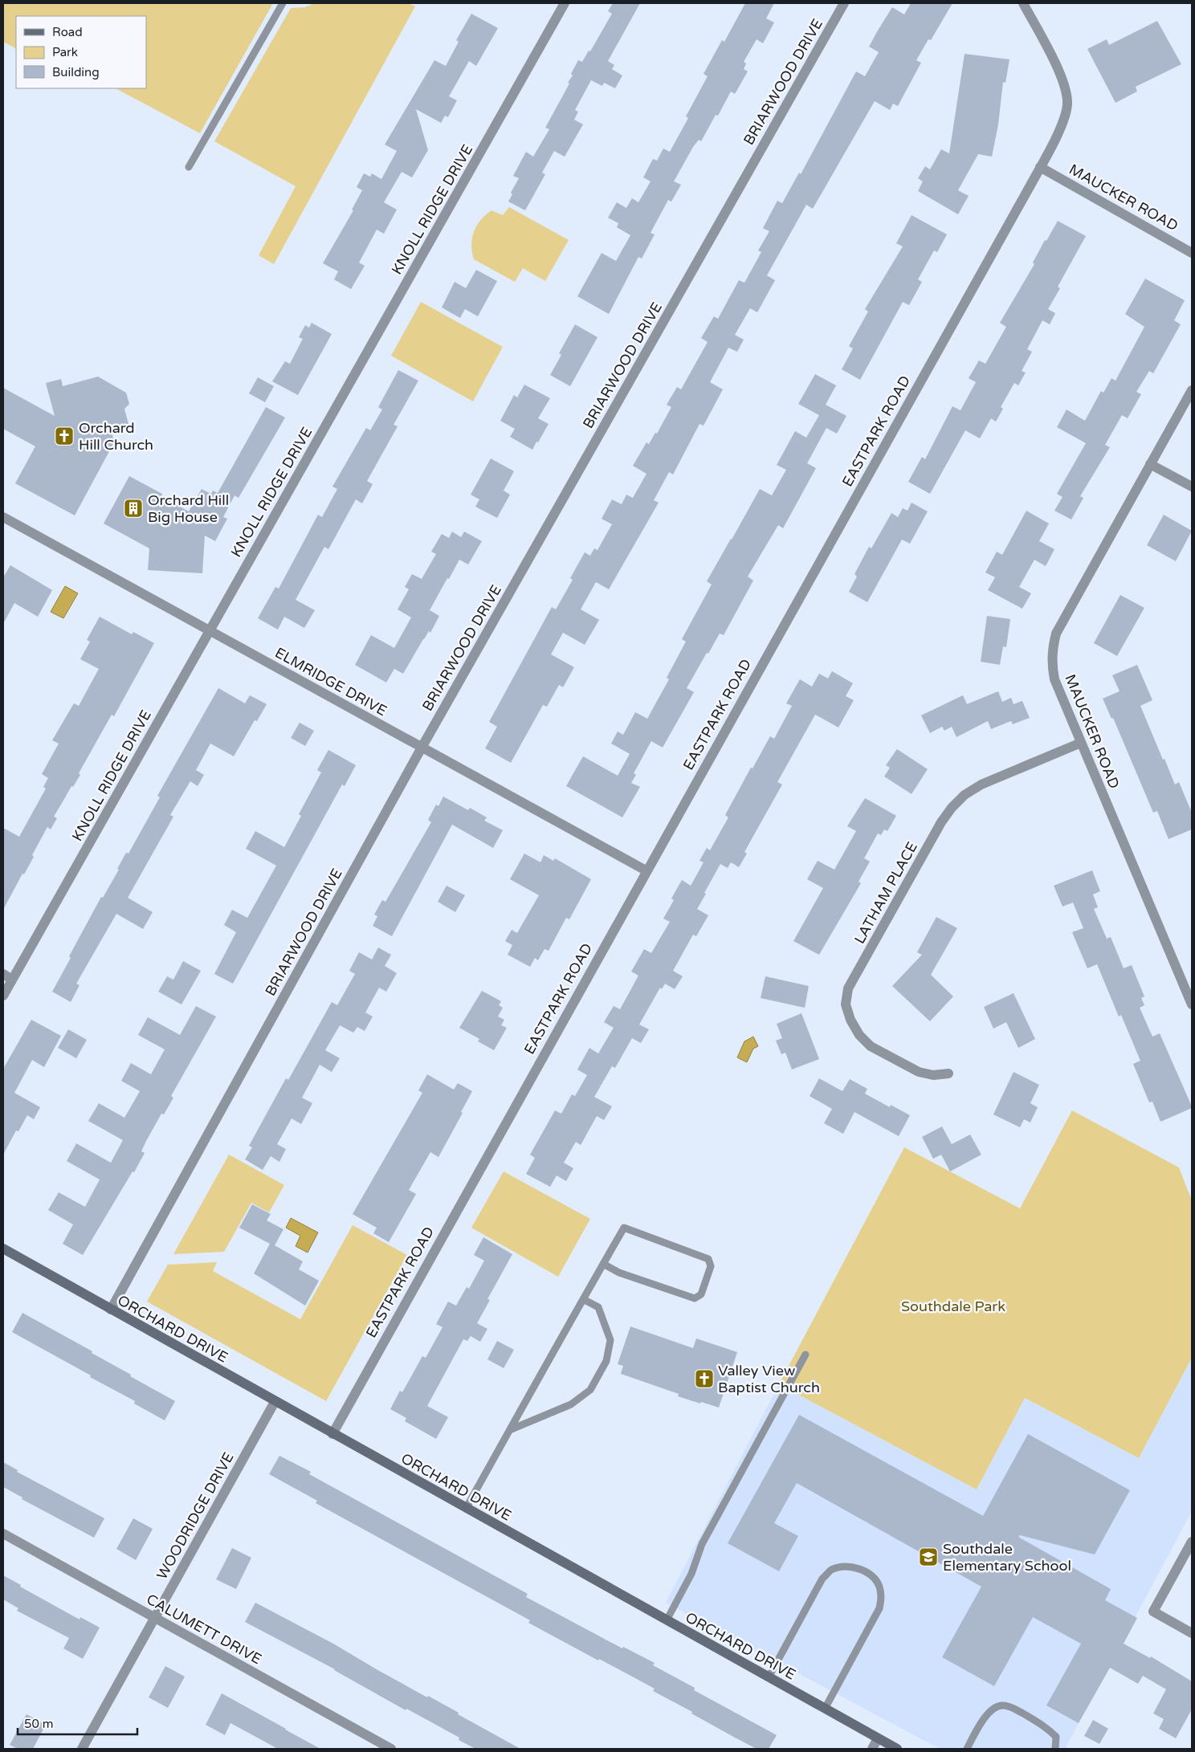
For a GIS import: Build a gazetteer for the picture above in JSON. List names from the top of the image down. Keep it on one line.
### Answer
{"streets":{"street":["BRIARWOOD DRIVE","MAUCKER ROAD","KNOLL RIDGE DRIVE","EASTPARK ROAD","ELMRIDGE DRIVE","LATHAM PLACE","ORCHARD DRIVE","WOODRIDGE DRIVE","CALUMETT DRIVE"]},"crossings":[["BRIARWOOD DRIVE","ELMRIDGE DRIVE"],["BRIARWOOD DRIVE","ORCHARD DRIVE"],["MAUCKER ROAD","EASTPARK ROAD"],["MAUCKER ROAD","LATHAM PLACE"],["KNOLL RIDGE DRIVE","ELMRIDGE DRIVE"],["EASTPARK ROAD","ELMRIDGE DRIVE"],["EASTPARK ROAD","ORCHARD DRIVE"],["ORCHARD DRIVE","WOODRIDGE DRIVE"],["WOODRIDGE DRIVE","CALUMETT DRIVE"]],"parks":["Southdale Park"],"places":{"church":["Orchard Hill Church","Valley View Baptist Church"],"building":["Orchard Hill Big House"],"school or university":["Southdale Elementary School"]},"legend":["Road","Park","Building"],"scale_bar":"50 m"}
